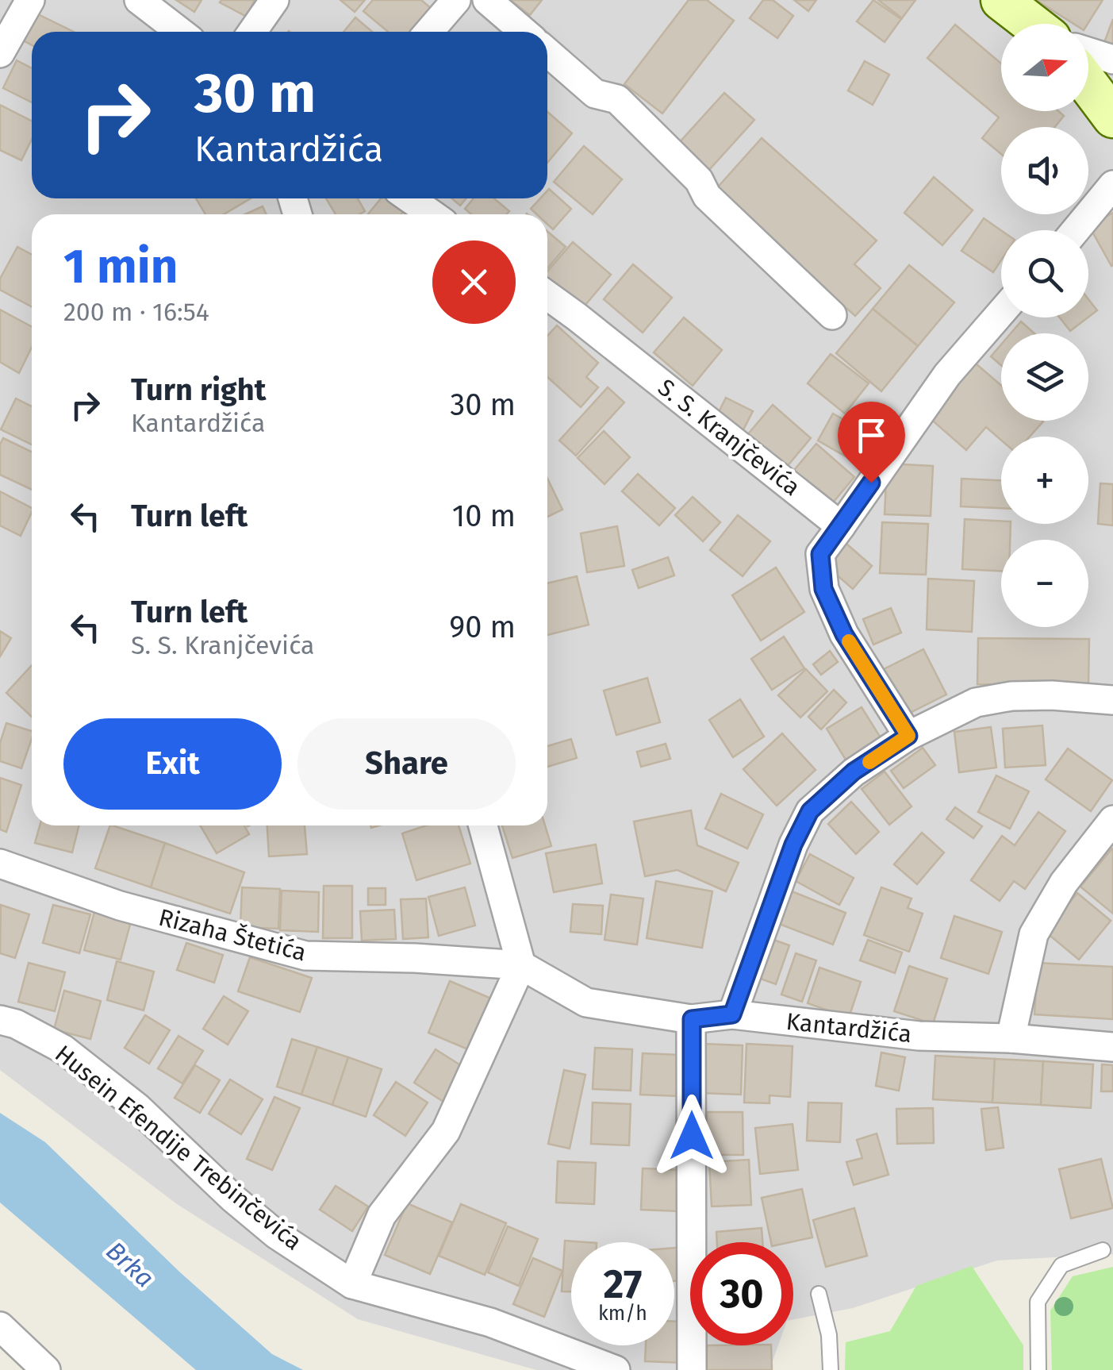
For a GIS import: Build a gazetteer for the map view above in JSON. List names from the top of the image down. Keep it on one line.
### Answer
{"streets":{"street":["S. S. Kranjčevića","Rizaha Štetića","Kantardžića","Husein Efendije Trebinčevića"]},"crossings":[["Rizaha Štetića","Kantardžića"]],"water":["Brka"],"north":"right","page":{"map_buttons":["+","−"],"turn":["30 m","Kantardžića"],"heading":["1 min","200 m · 16:54"],"list":[{"name":"Turn right","note":"Kantardžića","value":"30 m"},{"name":"Turn left","value":"10 m"},{"name":"Turn left","note":"S. S. Kranjčevića","value":"90 m"}],"buttons":["Exit","Share"],"speed":"27 km/h","limit":"30"}}
